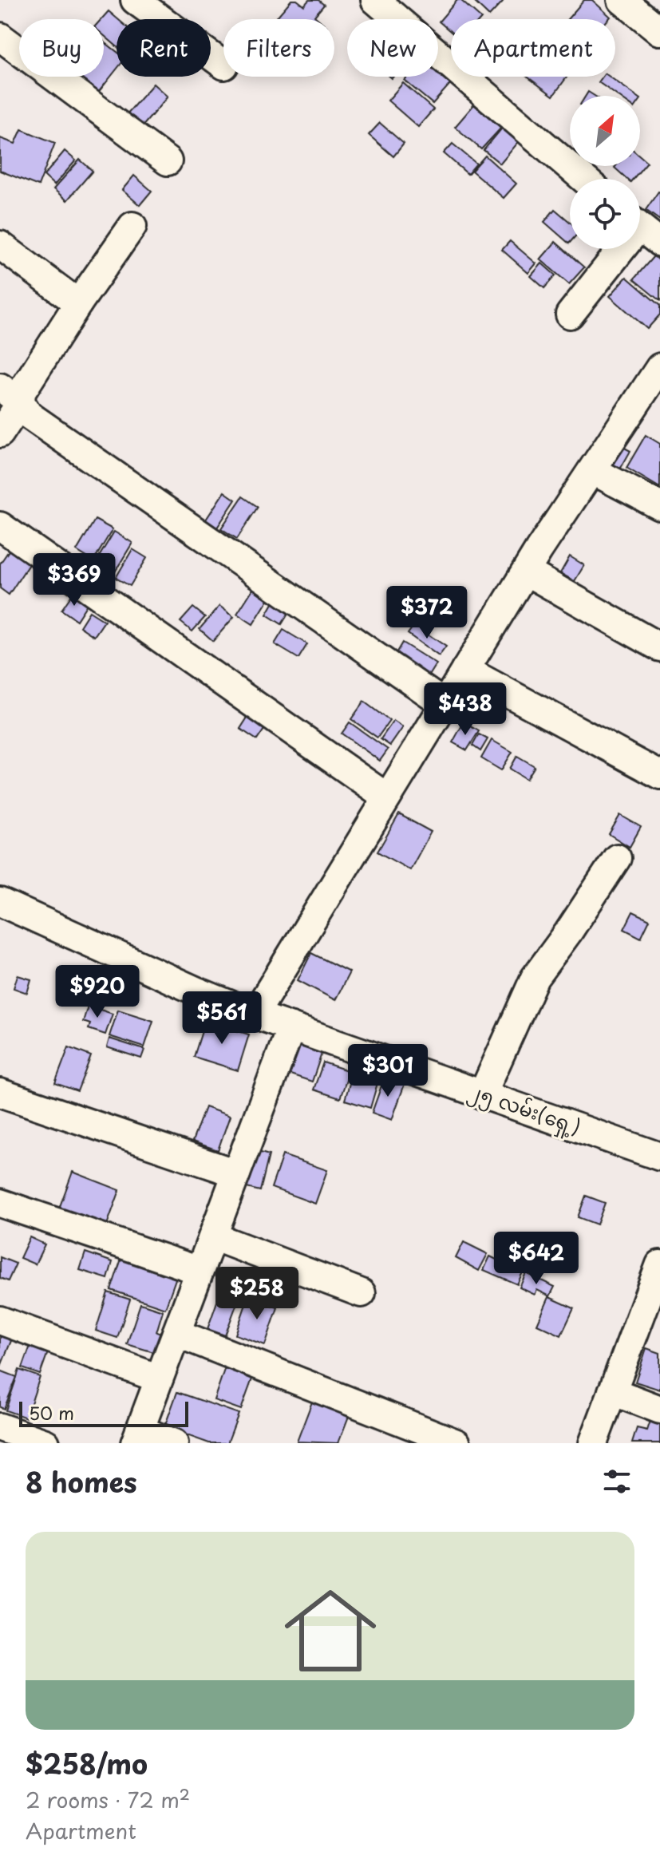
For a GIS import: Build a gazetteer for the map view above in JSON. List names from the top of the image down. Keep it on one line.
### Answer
{"streets":{"street":["၂၅ လမ်း(ရှေ့)"]},"scale_bar":"50 m","north":"top right","page":{"chip":["Buy","Rent","Filters","New","Apartment"],"price":["$369","$372","$438","$920","$561","$301","$642","$258"],"scale":"50 m","heading":"8 homes","list":[{"name":"$258/mo","note":"2 rooms · 72 m² · Apartment"}]}}
